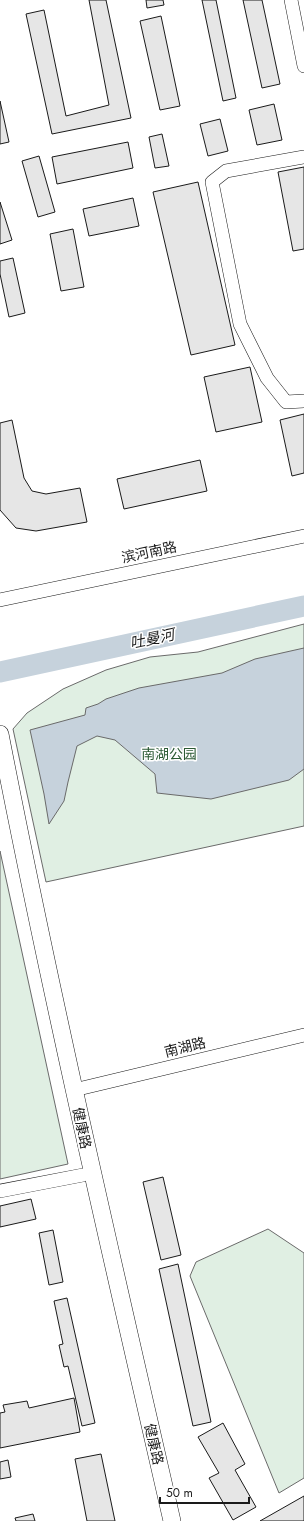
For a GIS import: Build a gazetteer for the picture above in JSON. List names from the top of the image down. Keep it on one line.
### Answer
{"streets":{"main road":["健康路"],"street":["滨河南路","南湖路"]},"crossings":[["南湖路","健康路"]],"water":["吐曼河"],"parks":["南湖公园"],"scale_bar":"50 m"}
